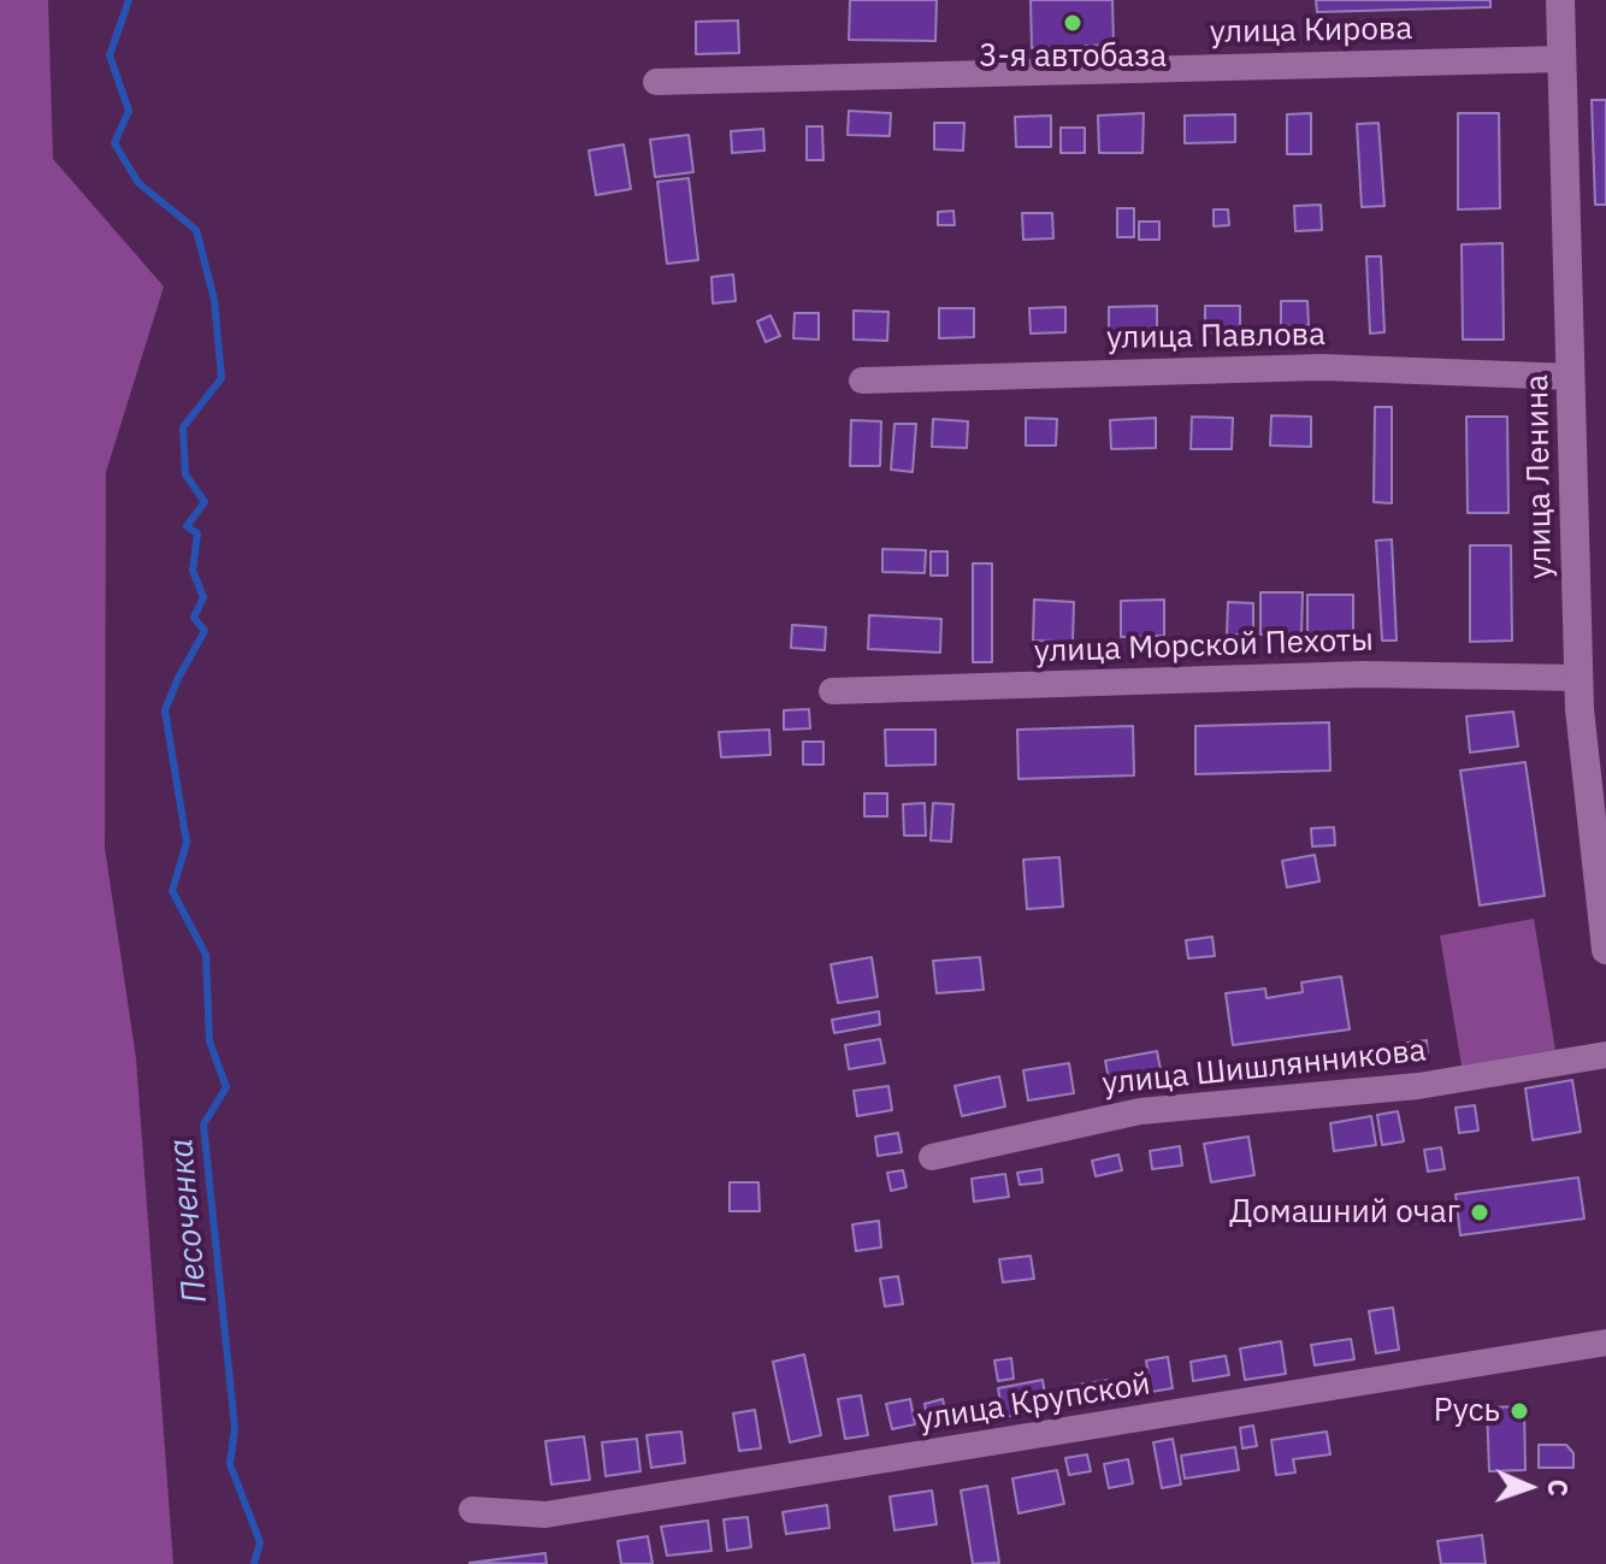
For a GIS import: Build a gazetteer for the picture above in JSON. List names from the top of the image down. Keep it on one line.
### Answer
{"streets":{"street":["улица Кирова","улица Павлова","улица Ленина","улица Морской Пехоты","улица Шишлянникова","улица Крупской"]},"crossings":[["улица Кирова","улица Ленина"],["улица Павлова","улица Ленина"],["улица Ленина","улица Морской Пехоты"]],"water":["Песоченка"],"places":["3-я автобаза","Домашний очаг","Русь"],"north":"right"}
